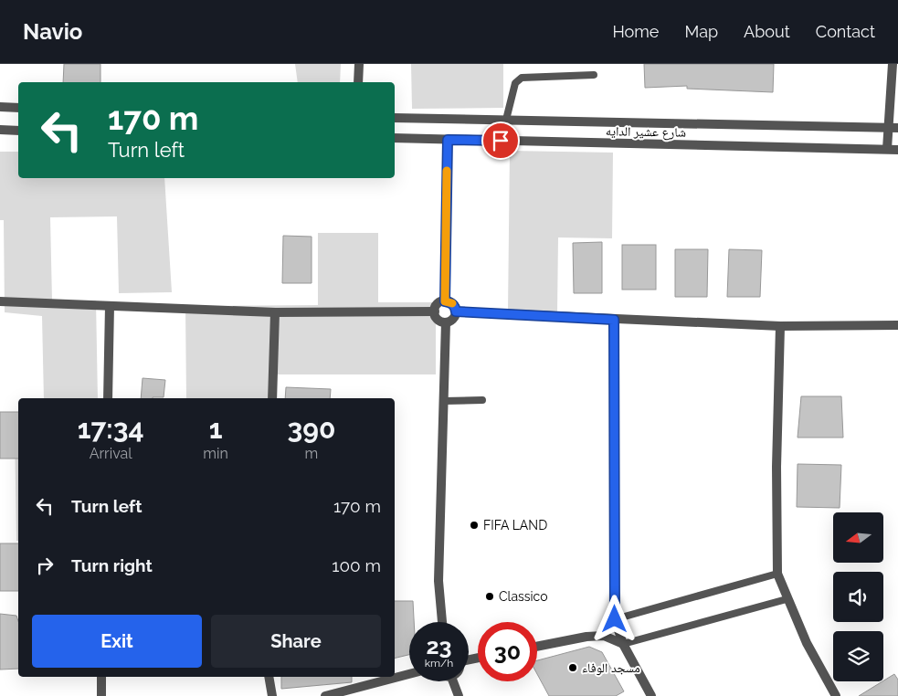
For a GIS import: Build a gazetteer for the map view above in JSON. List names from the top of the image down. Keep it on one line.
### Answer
{"streets":{"street":["شارع عشير الدايه"]},"places":["FIFA LAND","Classico","مسجد الوفاء"],"north":"left","page":{"header":"Navio","nav":["Home","Map","About","Contact"],"turn":["170 m","Turn left"],"eta":["17:34","Arrival","1","min","390","m"],"list":[{"name":"Turn left","value":"170 m"},{"name":"Turn right","value":"100 m"}],"buttons":["Exit","Share"],"speed":"23 km/h","limit":"30"}}
